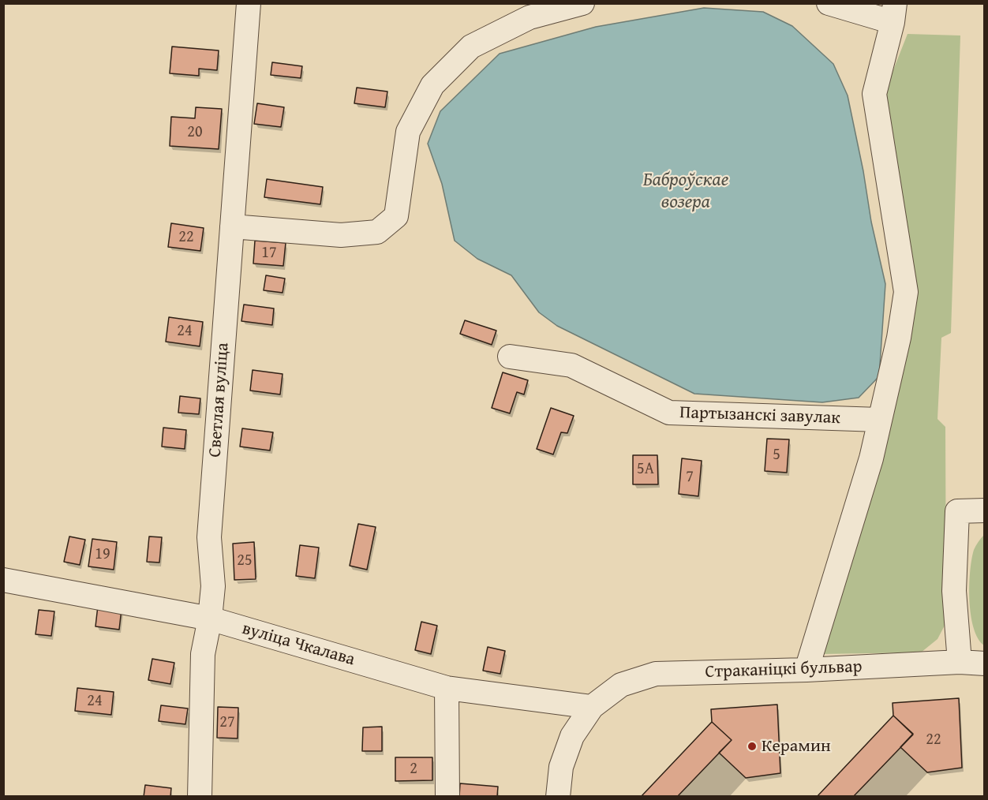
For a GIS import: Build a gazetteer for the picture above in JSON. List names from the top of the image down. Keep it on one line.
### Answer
{"streets":{"street":["Светлая вуліца","Партызанскі завулак","вуліца Чкалава","Страканіцкі бульвар"]},"crossings":[["Светлая вуліца","вуліца Чкалава"],["вуліца Чкалава","Страканіцкі бульвар"]],"water":["Баброўскае возера"],"places":["Керамин"],"house_numbers":["20","22","17","24","5","5А","7","19","25","24","27","22","2"]}
